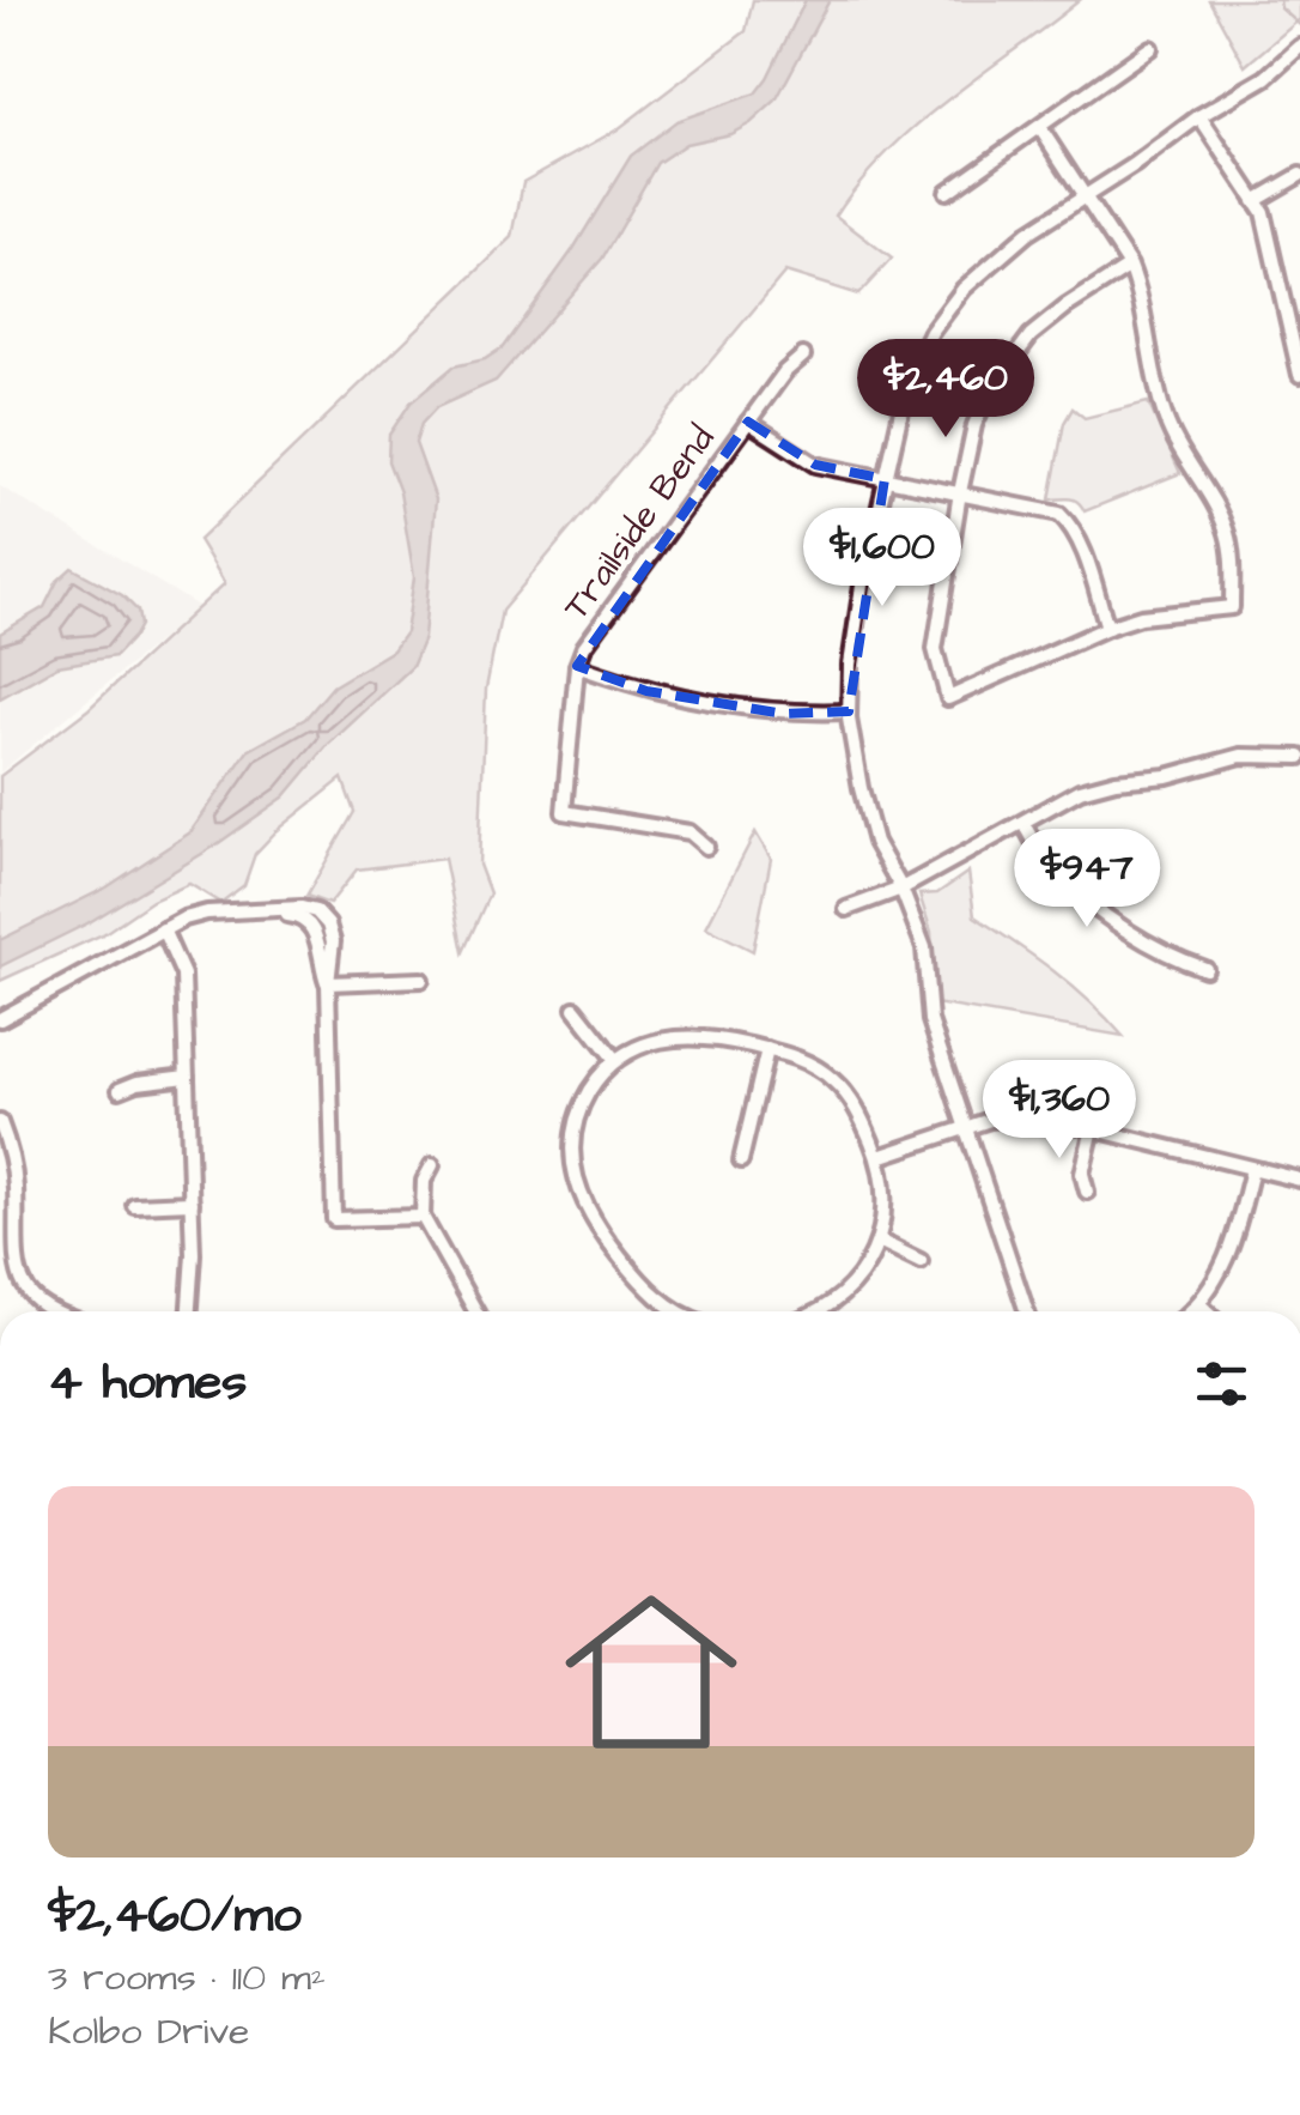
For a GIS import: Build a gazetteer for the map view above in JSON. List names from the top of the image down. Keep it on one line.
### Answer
{"streets":{"street":["Trailside Bend"]},"page":{"price":["$2,460","$1,600","$947","$1,360"],"heading":"4 homes","list":[{"name":"$2,460/mo","note":"3 rooms · 110 m² · Kolbo Drive"}]}}
